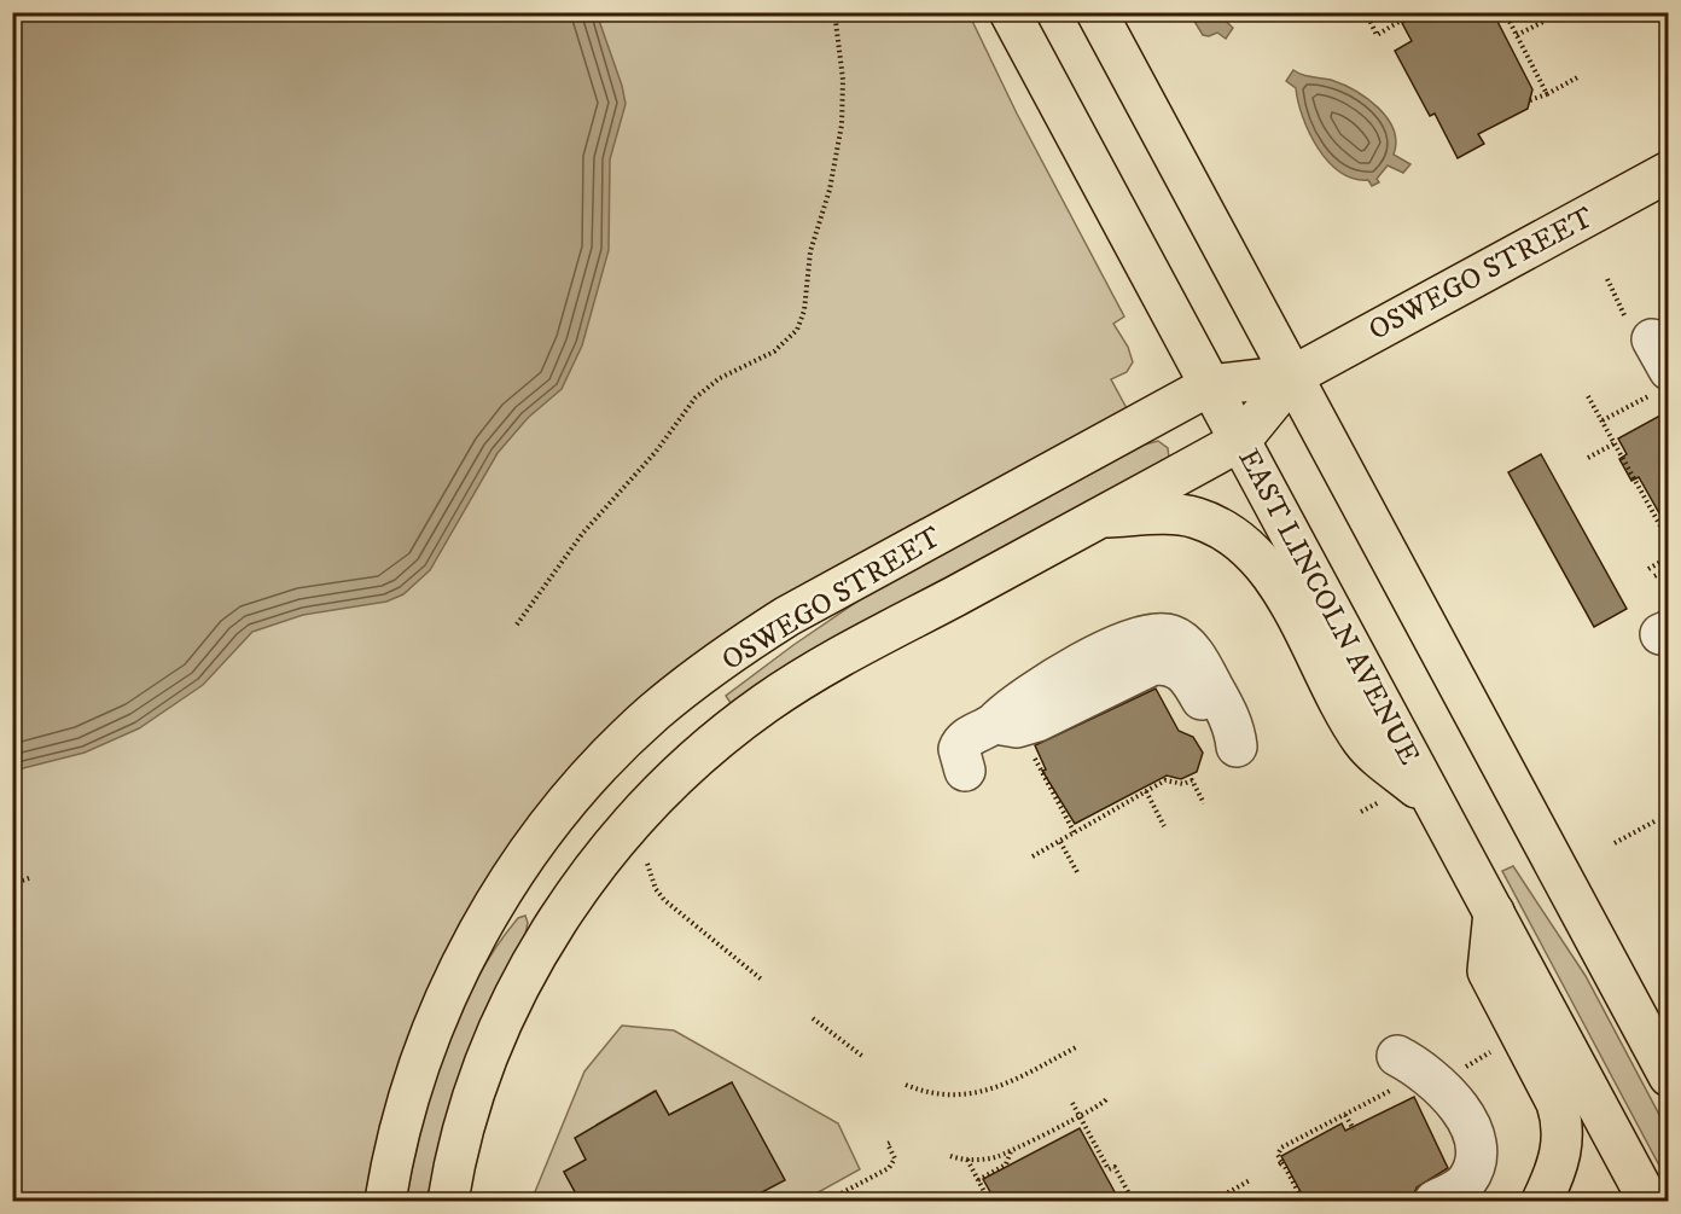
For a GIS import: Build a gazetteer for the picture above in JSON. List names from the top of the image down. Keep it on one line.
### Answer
{"streets":{"main road":["OSWEGO STREET","EAST LINCOLN AVENUE"]},"crossings":[["OSWEGO STREET","EAST LINCOLN AVENUE"]]}
